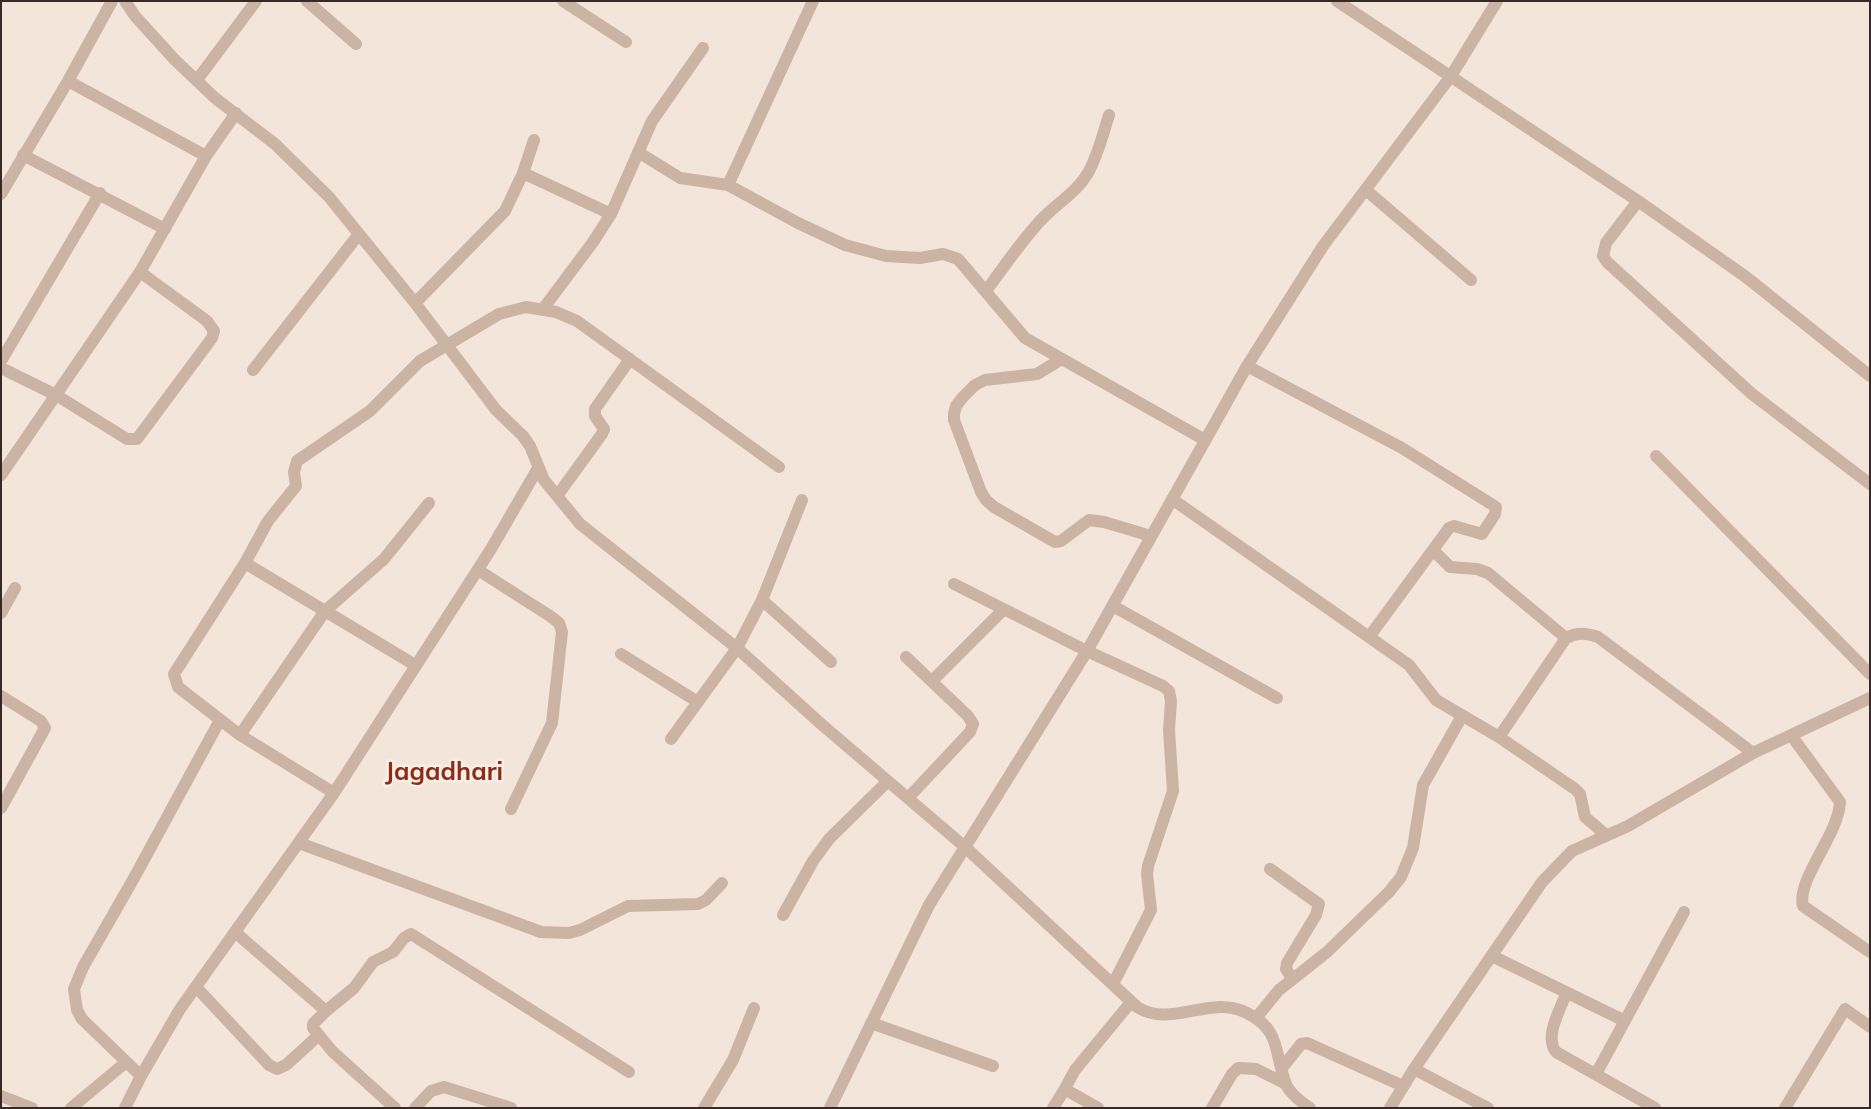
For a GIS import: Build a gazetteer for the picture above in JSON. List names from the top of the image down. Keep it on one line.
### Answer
{"districts":["Jagadhari"]}
